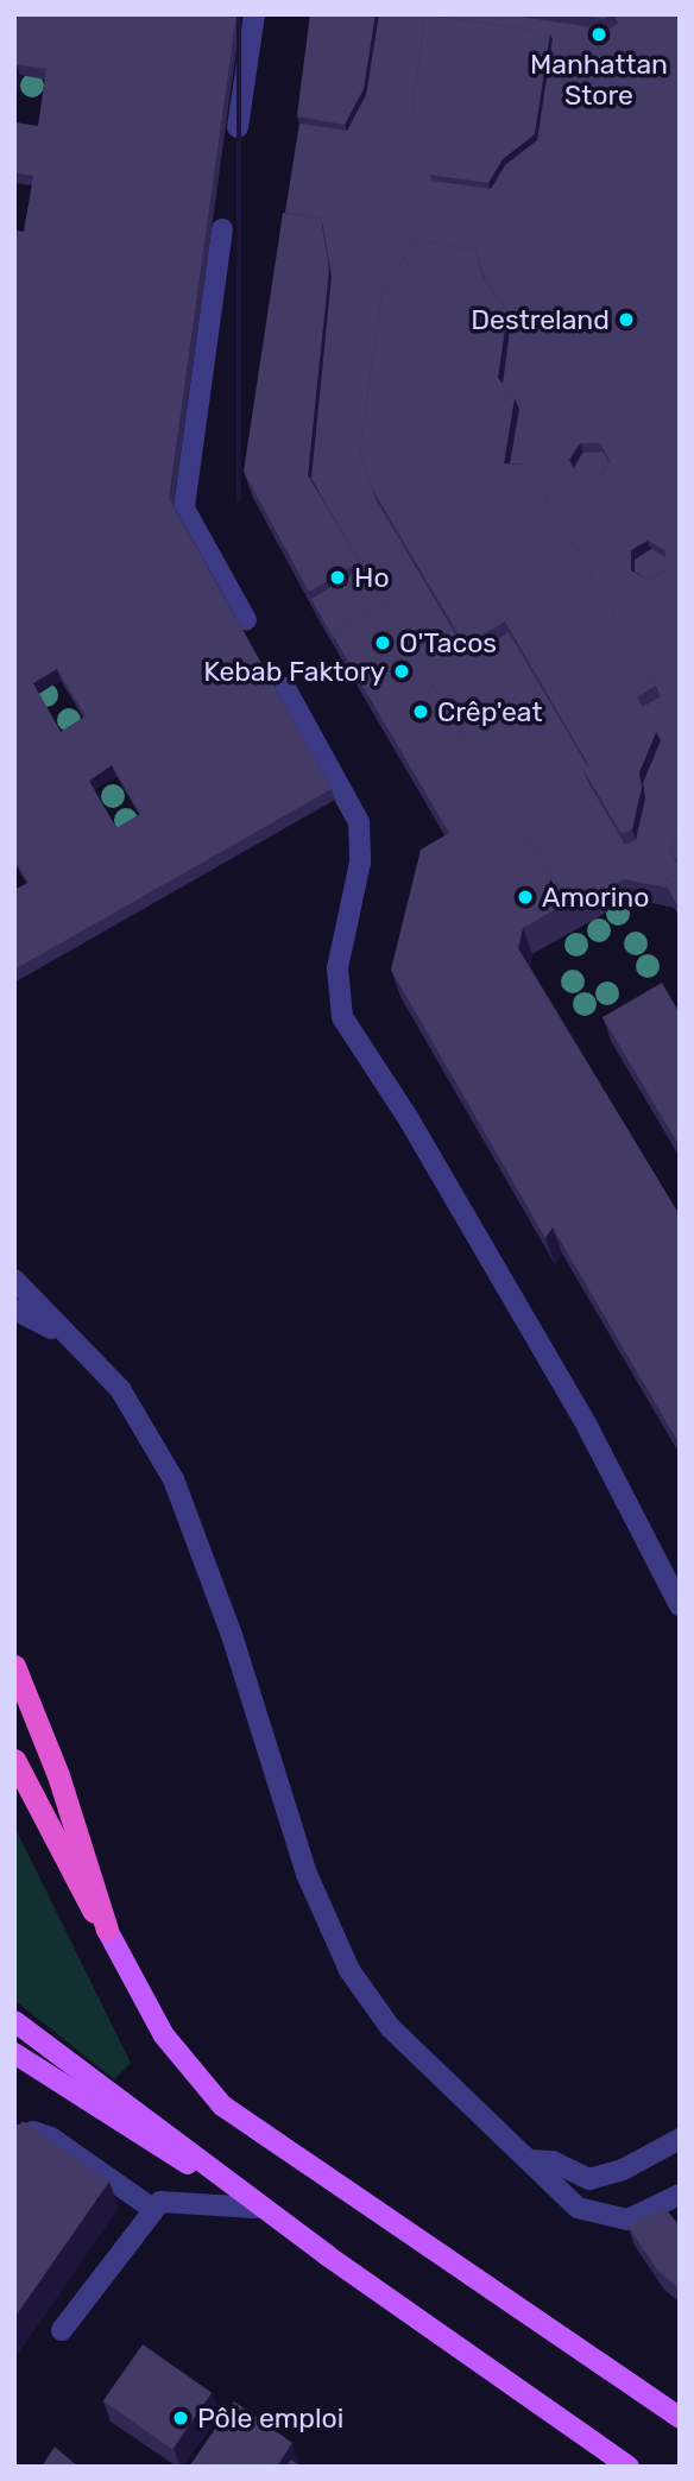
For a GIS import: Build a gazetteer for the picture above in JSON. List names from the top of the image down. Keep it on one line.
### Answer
{"places":["Manhattan Store","Destreland","Ho","O'Tacos","Kebab Faktory","Crêp'eat","Amorino","Pôle emploi"]}
